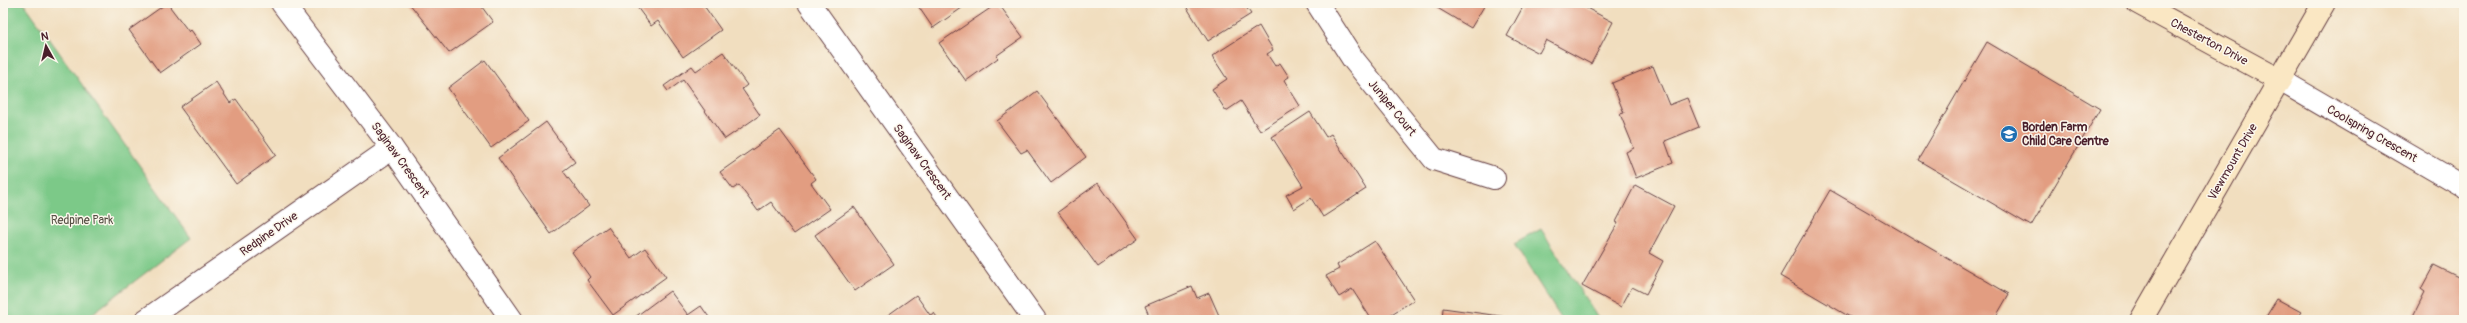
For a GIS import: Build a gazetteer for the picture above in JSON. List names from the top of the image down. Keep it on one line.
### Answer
{"streets":{"street":["Chesterton Drive","Juniper Court","Coolspring Crescent","Saginaw Crescent","Viewmount Drive","Redpine Drive"]},"crossings":[["Chesterton Drive","Coolspring Crescent"],["Chesterton Drive","Viewmount Drive"],["Coolspring Crescent","Viewmount Drive"],["Saginaw Crescent","Redpine Drive"]],"parks":["Redpine Park"],"places":{"school or university":["Borden Farm Child Care Centre"]},"north":"top"}
